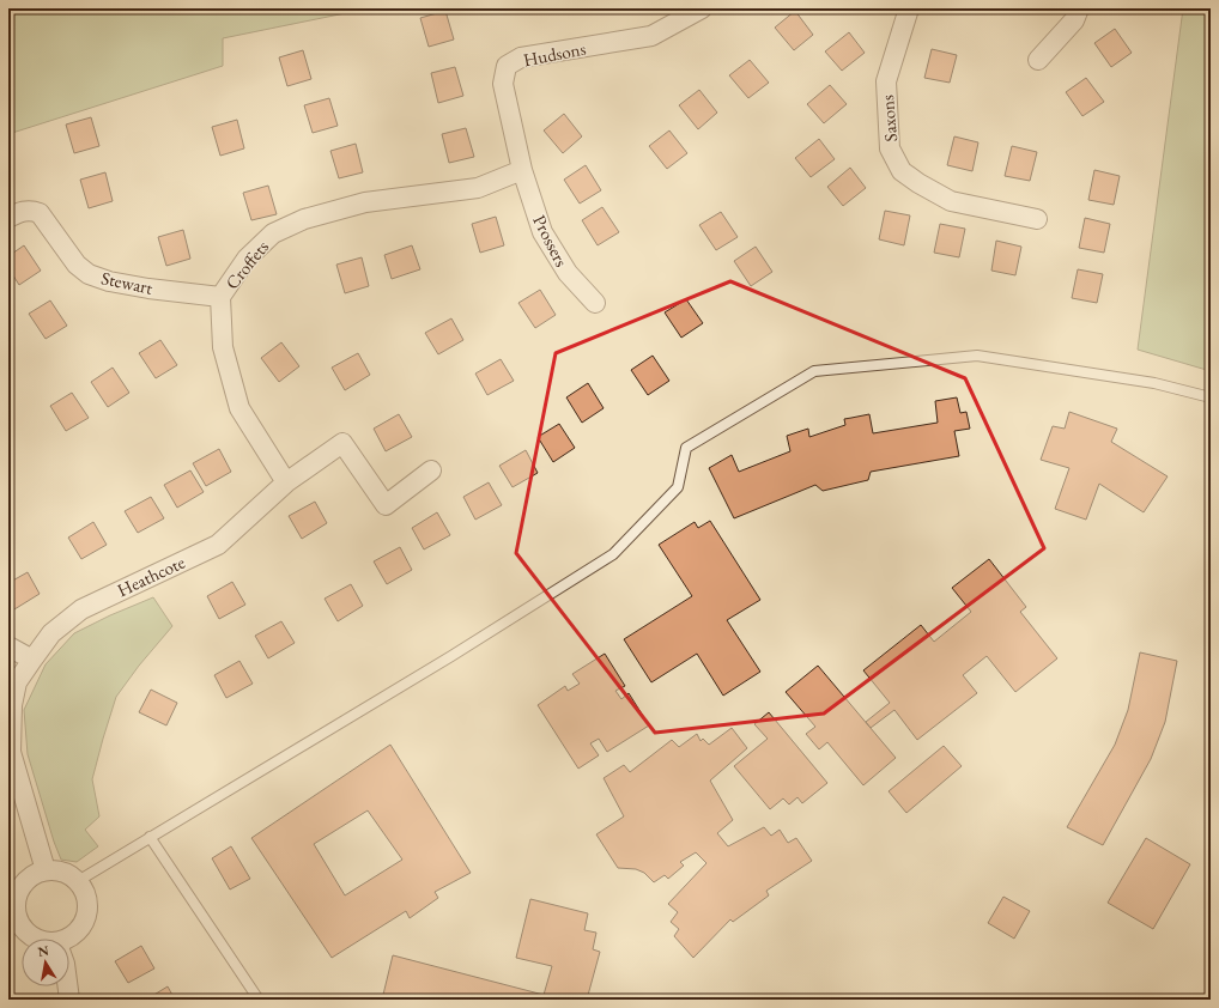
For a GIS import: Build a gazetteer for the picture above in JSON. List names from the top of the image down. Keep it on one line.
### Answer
{"streets":{"street":["Hudsons","Saxons","Prossers","Croffets","Stewart","Heathcote"]},"crossings":[["Hudsons","Prossers"],["Hudsons","Croffets"],["Prossers","Croffets"],["Croffets","Stewart"],["Croffets","Heathcote"]],"north":"top"}
